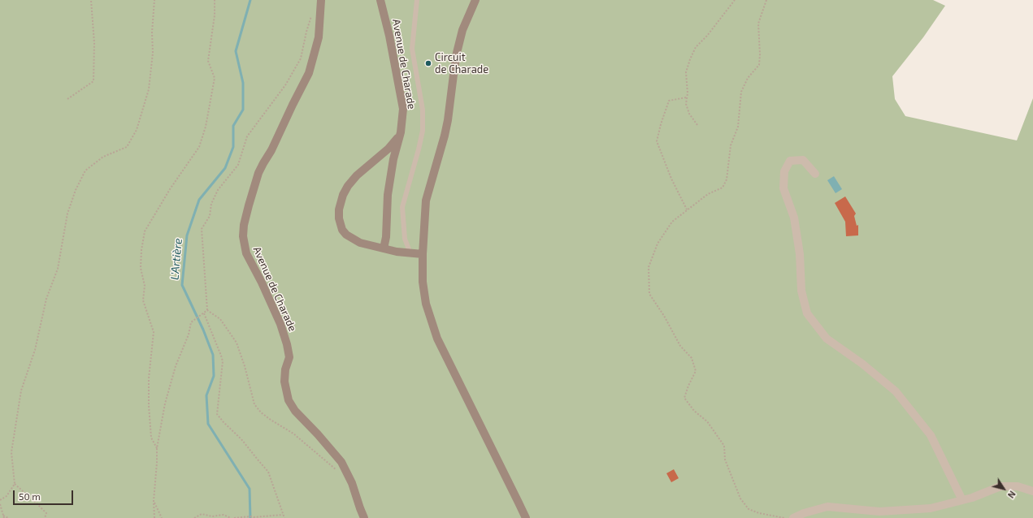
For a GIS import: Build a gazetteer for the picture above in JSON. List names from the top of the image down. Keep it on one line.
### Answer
{"streets":{"street":["Avenue de Charade"]},"water":["L'Artière"],"places":["Circuit de Charade"],"scale_bar":"50 m","north":"bottom right"}
